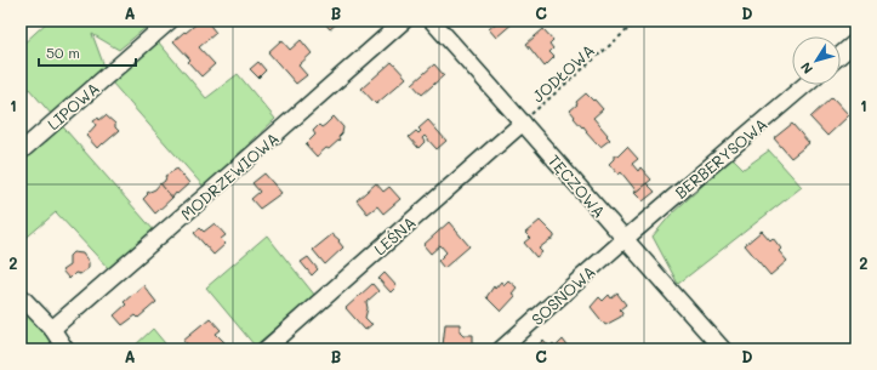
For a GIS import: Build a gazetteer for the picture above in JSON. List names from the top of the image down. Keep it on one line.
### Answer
{"streets":{"street":["LIPOWA","BERBERYSOWA","MODRZEWIOWA","TĘCZOWA","LEŚNA","SOSNOWA"],"path":["JODŁOWA"]},"crossings":[["JODŁOWA","TĘCZOWA"],["JODŁOWA","LEŚNA"],["BERBERYSOWA","TĘCZOWA"],["BERBERYSOWA","SOSNOWA"],["TĘCZOWA","LEŚNA"],["TĘCZOWA","SOSNOWA"]],"scale_bar":"50 m","north":"bottom left","grid":{"columns":["A","B","C","D"],"rows":["1","2"]}}
